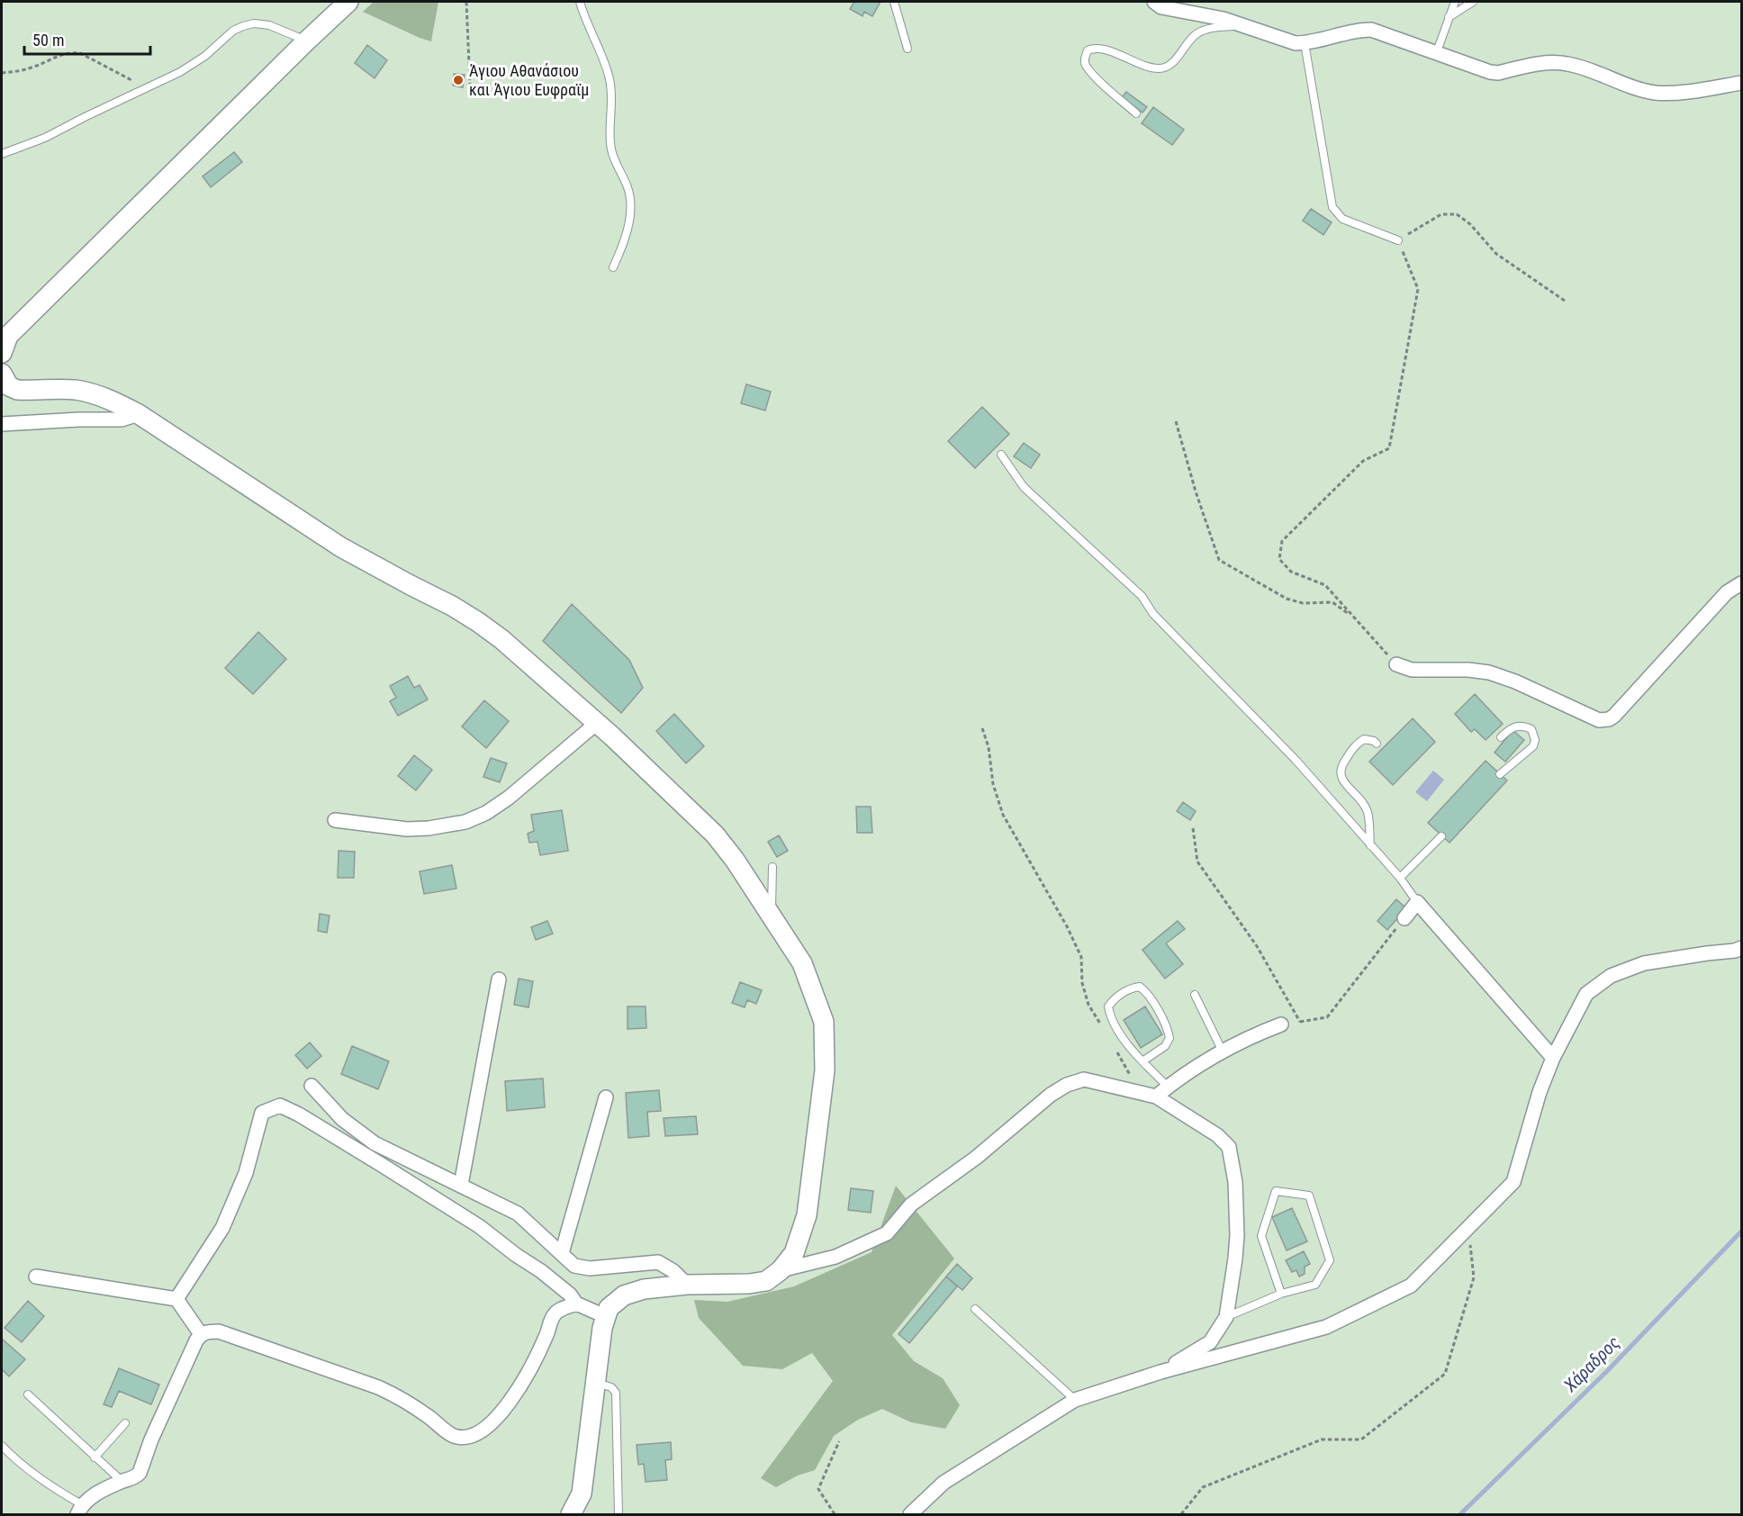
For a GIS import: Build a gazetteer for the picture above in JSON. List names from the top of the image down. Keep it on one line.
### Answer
{"water":["Χάραδρος"],"places":["Άγιου Αθανάσιου και Άγιου Ευφραϊμ"],"scale_bar":"50 m"}
